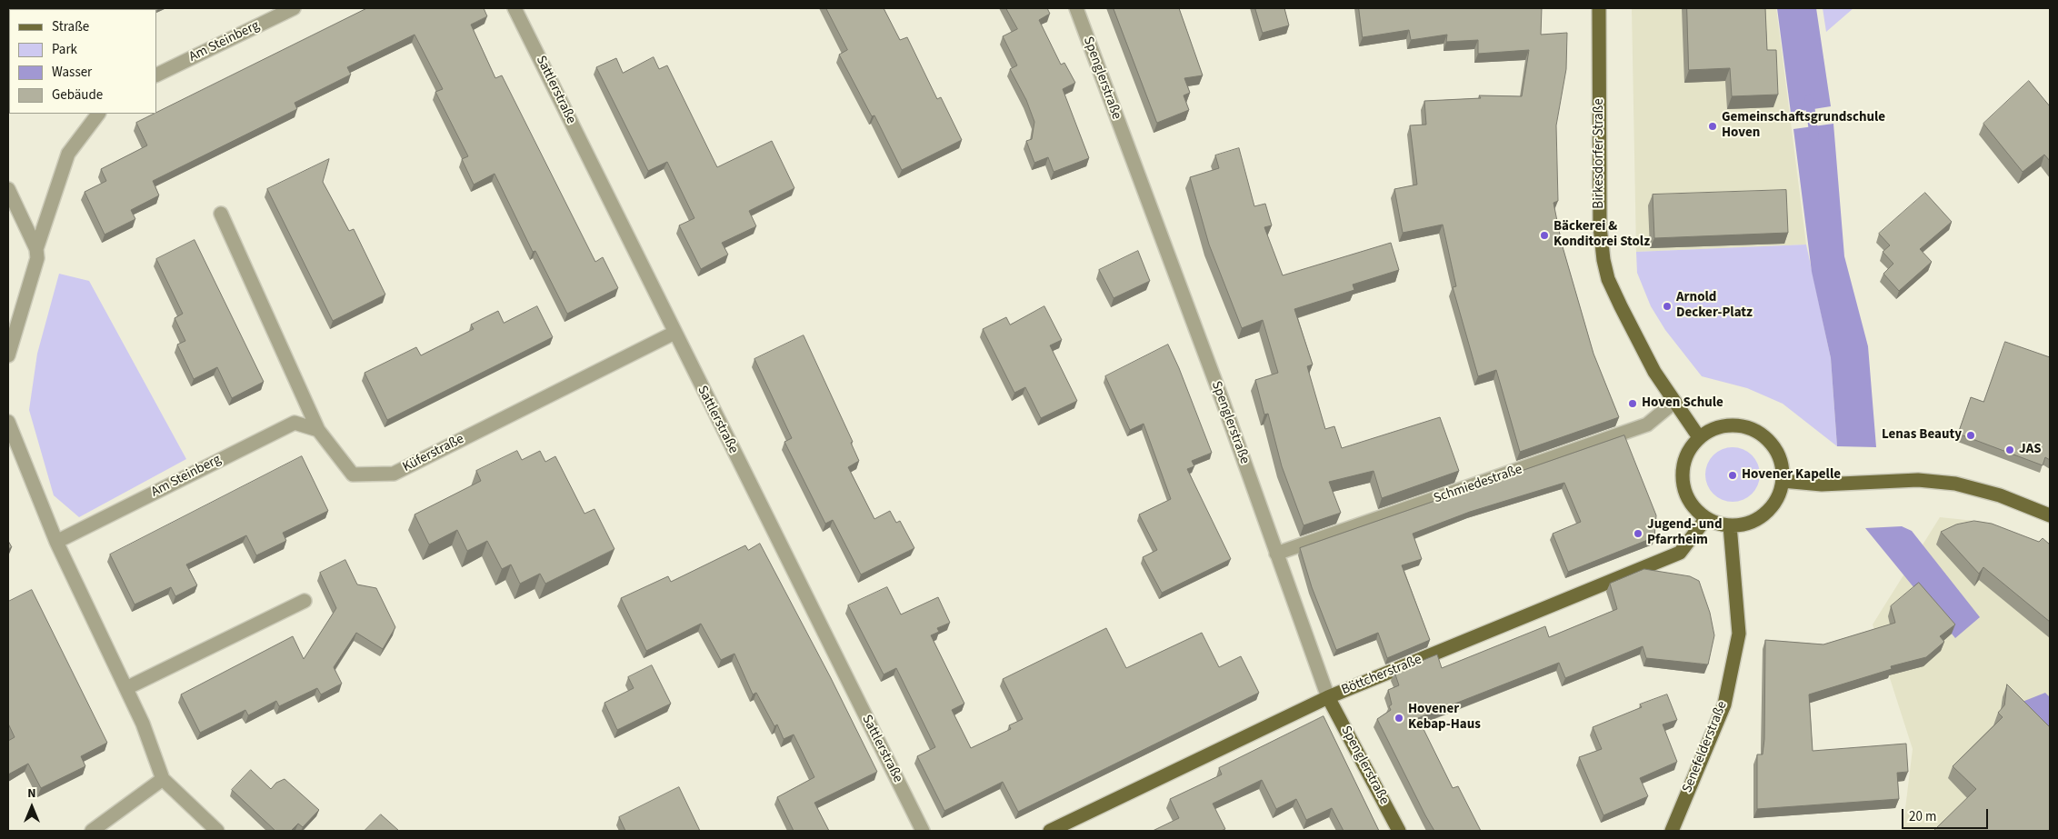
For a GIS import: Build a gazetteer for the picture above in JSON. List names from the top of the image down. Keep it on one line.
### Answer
{"streets":{"main road":["Spenglerstraße","Birkesdorfer Straße","Böttcherstraße","Senefelderstraße"],"street":["Am Steinberg","Sattlerstraße","Küferstraße","Schmiedestraße"]},"crossings":[["Am Steinberg","Küferstraße"],["Spenglerstraße","Schmiedestraße"],["Spenglerstraße","Böttcherstraße"],["Sattlerstraße","Küferstraße"],["Birkesdorfer Straße","Schmiedestraße"],["Birkesdorfer Straße","Böttcherstraße"],["Birkesdorfer Straße","Senefelderstraße"],["Böttcherstraße","Senefelderstraße"]],"places":["Gemeinschaftsgrundschule Hoven","Bäckerei & Konditorei Stolz","Arnold Decker-Platz","Hoven Schule","Lenas Beauty","JAS","Hovener Kapelle","Jugend- und Pfarrheim","Hovener Kebap-Haus"],"legend":["Straße","Park","Wasser","Gebäude"],"scale_bar":"20 m","north":"top"}
